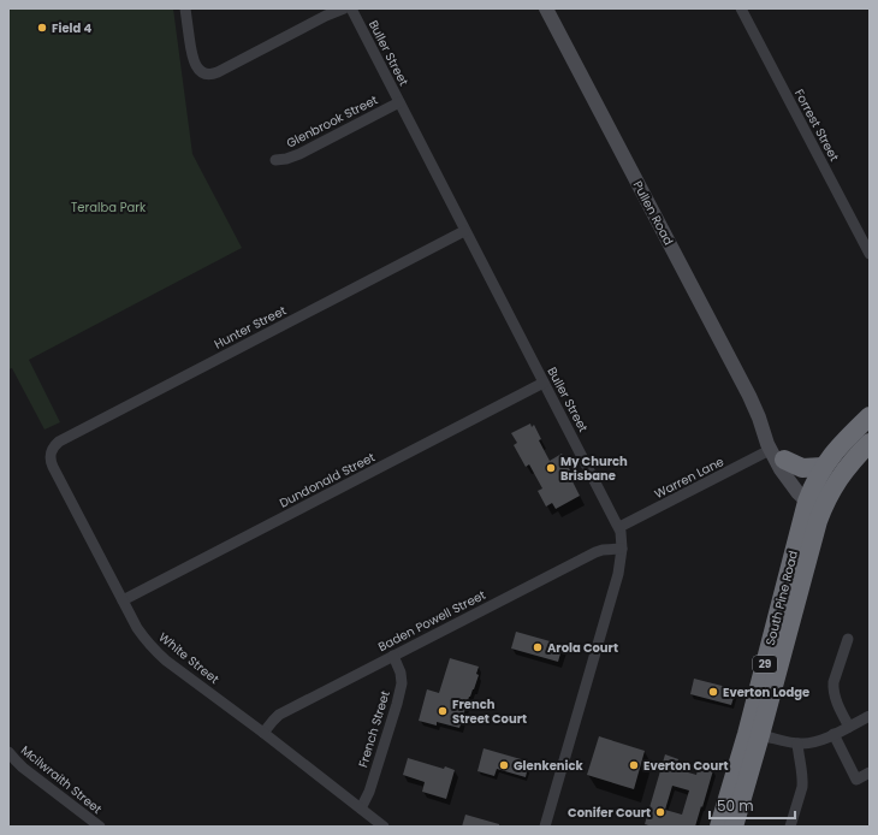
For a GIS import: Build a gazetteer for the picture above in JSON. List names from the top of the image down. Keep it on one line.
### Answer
{"streets":{"highway":["South Pine Road","29"],"street":["Buller Street","Glenbrook Street","Forrest Street","Pullen Road","Hunter Street","Warren Lane","Dundonald Street","Baden Powell Street","White Street","French Street","Mcilwraith Street"]},"crossings":[["Buller Street","Glenbrook Street"],["Buller Street","Hunter Street"],["Buller Street","Warren Lane"],["Buller Street","Dundonald Street"],["Buller Street","Baden Powell Street"],["Pullen Road","Warren Lane"],["Pullen Road","South Pine Road"],["Hunter Street","White Street"],["Dundonald Street","White Street"],["Baden Powell Street","White Street"],["Baden Powell Street","French Street"],["White Street","French Street"]],"parks":["Teralba Park"],"places":["Field 4","My Church Brisbane","Arola Court","Everton Lodge","French Street Court","Glenkenick","Everton Court","Conifer Court"],"scale_bar":"50 m"}
